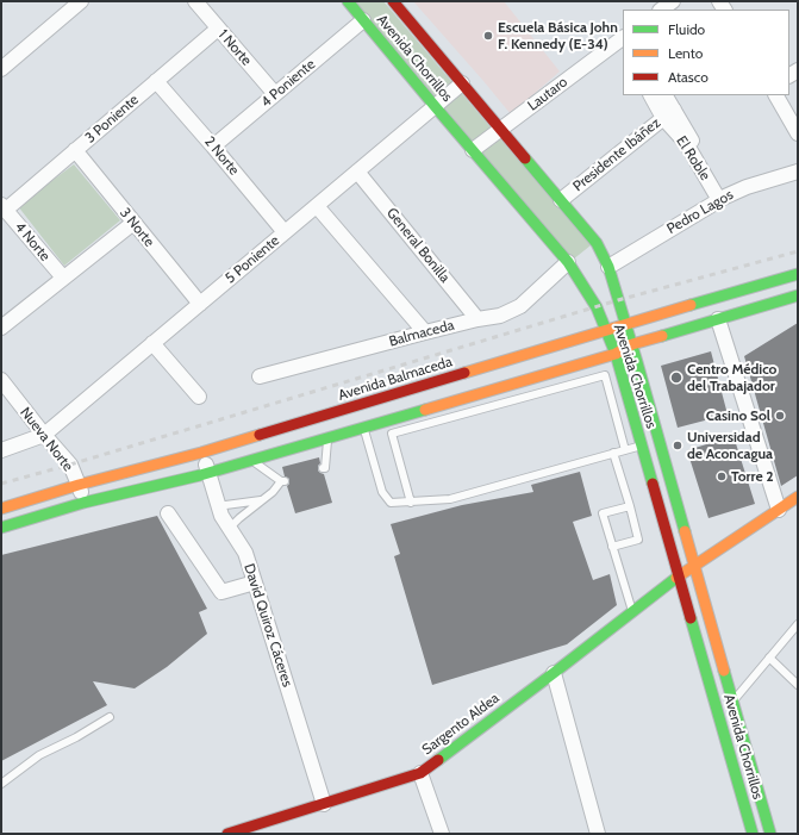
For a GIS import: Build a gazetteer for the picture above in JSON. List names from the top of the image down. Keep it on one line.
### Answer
{"streets":{"main road":["Avenida Chorrillos","Avenida Balmaceda","Sargento Aldea"],"street":["1 Norte","4 Poniente","Lautaro","3 Poniente","Presidente Ibáñez","2 Norte","El Roble","Pedro Lagos","3 Norte","4 Norte","General Bonilla","5 Poniente","Balmaceda","Nueva Norte","David Quiroz Cáceres"]},"crossings":[["1 Norte","4 Poniente"],["1 Norte","3 Poniente"],["Avenida Chorrillos","4 Poniente"],["Avenida Chorrillos","Lautaro"],["Avenida Chorrillos","Presidente Ibáñez"],["Avenida Chorrillos","Pedro Lagos"],["Avenida Chorrillos","5 Poniente"],["Avenida Chorrillos","Balmaceda"],["Avenida Chorrillos","Avenida Balmaceda"],["Avenida Chorrillos","Sargento Aldea"],["4 Poniente","2 Norte"],["3 Poniente","2 Norte"],["3 Poniente","3 Norte"],["3 Poniente","4 Norte"],["Presidente Ibáñez","El Roble"],["2 Norte","5 Poniente"],["El Roble","Pedro Lagos"],["3 Norte","5 Poniente"],["General Bonilla","5 Poniente"],["General Bonilla","Balmaceda"],["5 Poniente","Nueva Norte"],["Avenida Balmaceda","Nueva Norte"],["Avenida Balmaceda","David Quiroz Cáceres"],["David Quiroz Cáceres","Sargento Aldea"]],"places":["Escuela Básica John F. Kennedy (E-34)","Centro Médico del Trabajador","Casino Sol","Universidad de Aconcagua","Torre 2"],"legend":["Fluido","Lento","Atasco"]}
